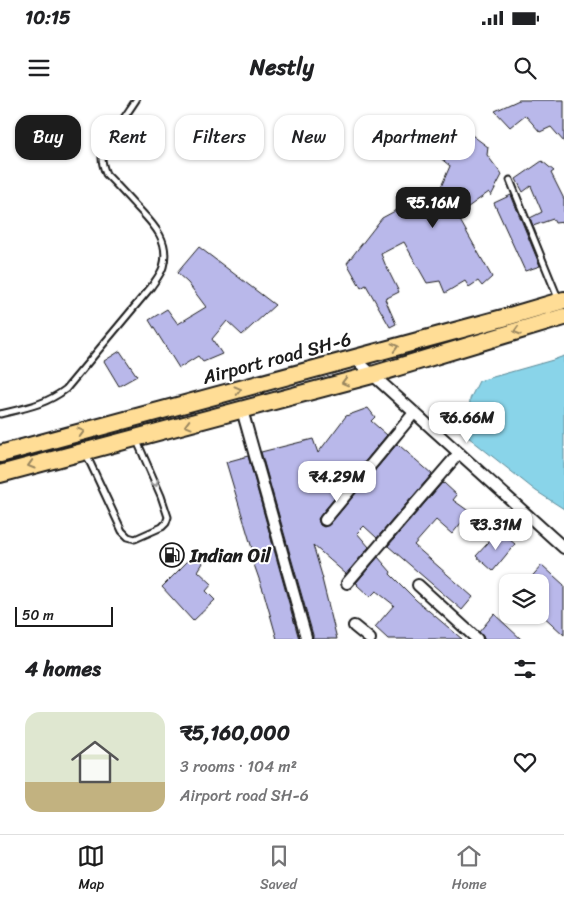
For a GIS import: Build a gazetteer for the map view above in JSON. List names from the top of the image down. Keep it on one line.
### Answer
{"streets":{"main road":["Airport road SH-6"]},"places":{"fuel station":["Indian Oil"]},"scale_bar":"50 m","page":{"status":"10:15","header":"Nestly","chip":["Buy","Rent","Filters","New","Apartment"],"price":["₹5.16M","₹6.66M","₹4.29M","₹3.31M"],"scale":"50 m","heading":"4 homes","list":[{"name":"₹5,160,000","note":"3 rooms · 104 m² · Airport road SH-6"}],"tabs":["Map","Saved","Home"]}}
